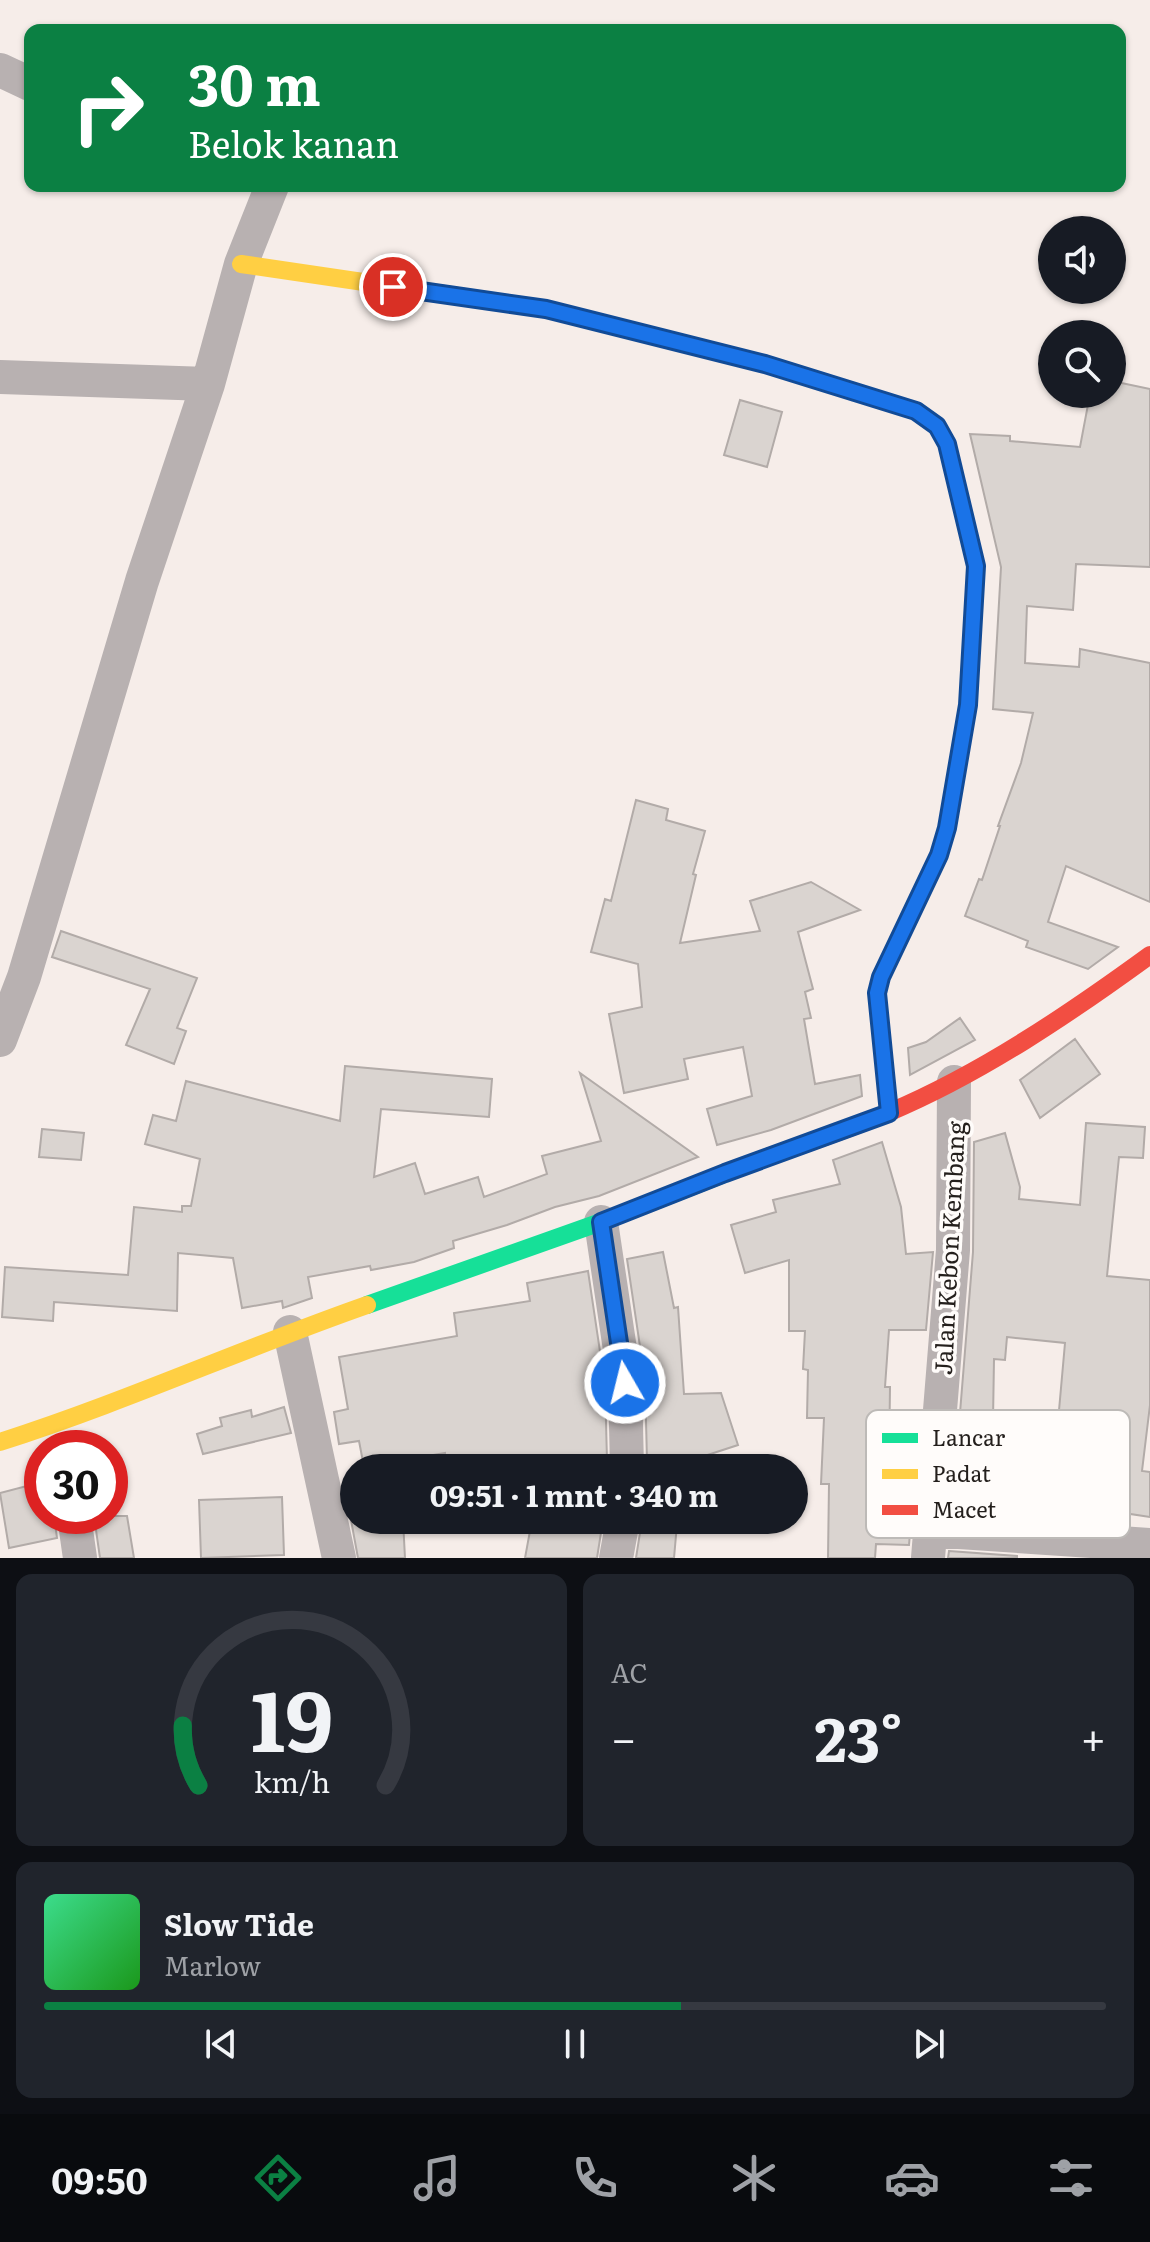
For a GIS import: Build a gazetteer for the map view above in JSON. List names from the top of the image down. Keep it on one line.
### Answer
{"streets":{"street":["Jalan Kebon Kembang"]},"legend":["Lancar","Padat","Macet"],"page":{"turn":["30 m","Belok kanan"],"limit":"30","trip":"09:51 · 1 mnt · 340 m","tile":"AC","heat":["−","23°","+"],"song":["Slow Tide","Marlow"],"tabs":"09:50","gauge":["19","km/h"]}}
